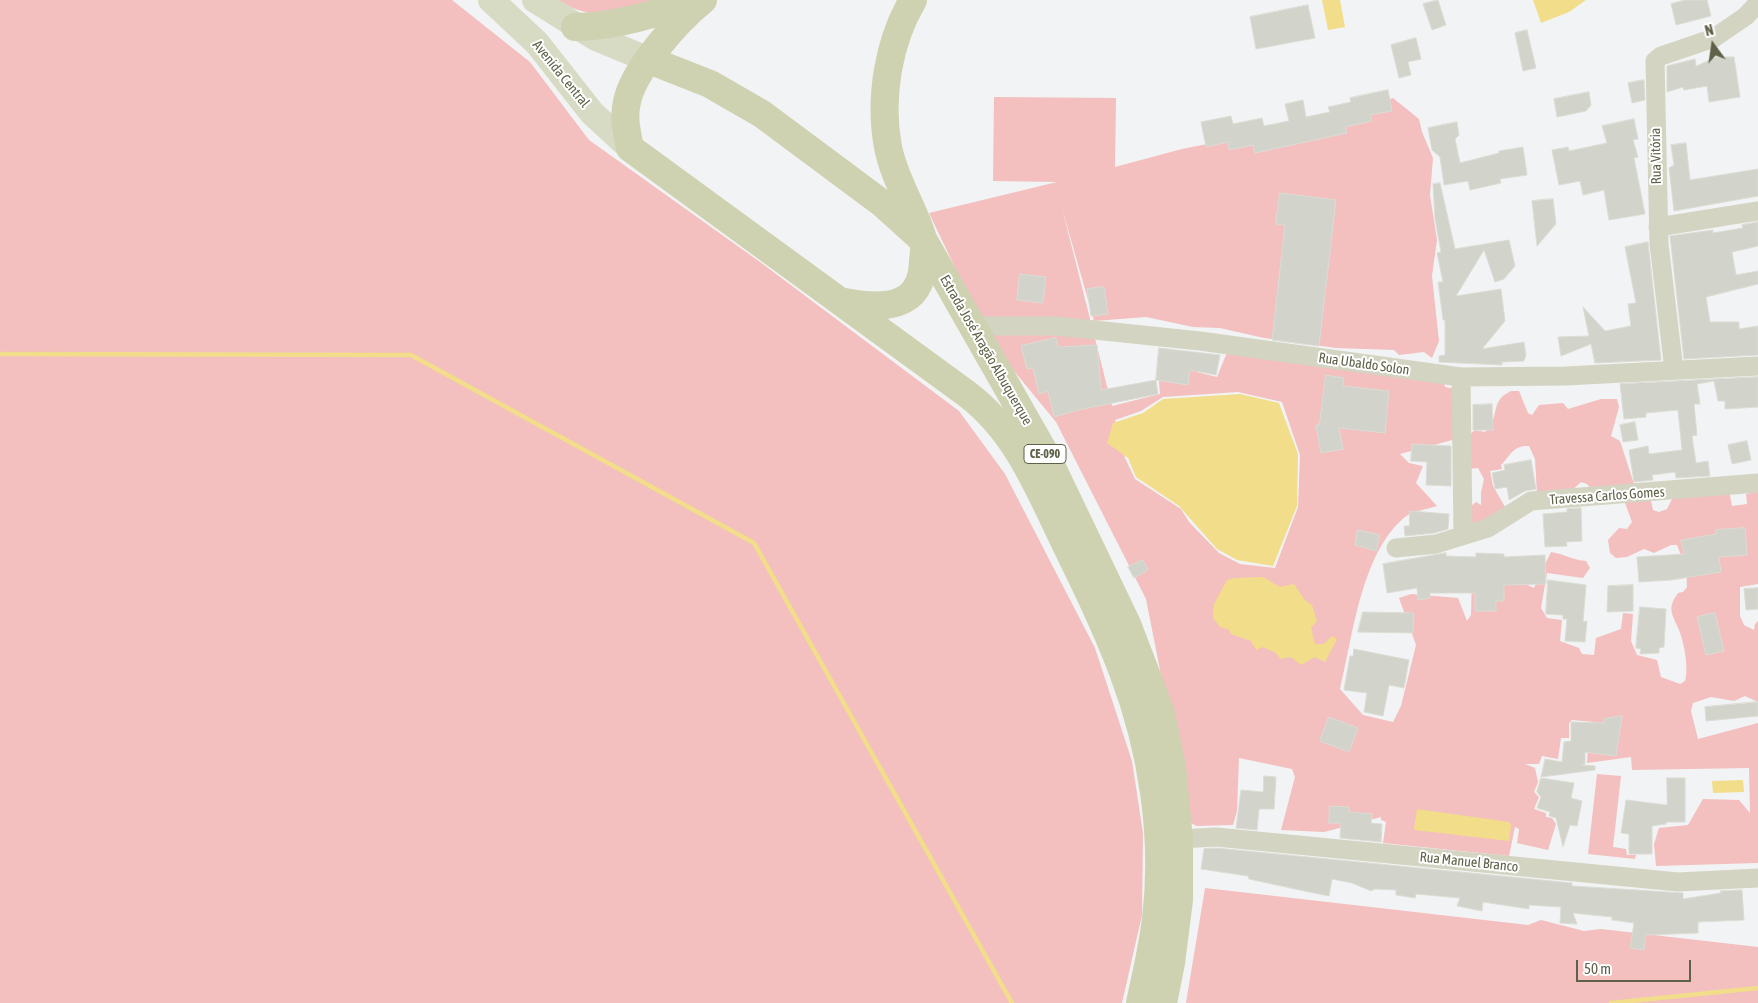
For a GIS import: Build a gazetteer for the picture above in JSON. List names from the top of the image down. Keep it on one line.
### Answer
{"streets":{"main road":["Avenida Central","Estrada José Aragão Albuquerque","CE-090"],"street":["Rua Vitória","Rua Ubaldo Solon","Travessa Carlos Gomes","Rua Manuel Branco"]},"crossings":[["Avenida Central","Estrada José Aragão Albuquerque"],["Rua Vitória","Rua Ubaldo Solon"],["Estrada José Aragão Albuquerque","Rua Ubaldo Solon"],["Estrada José Aragão Albuquerque","CE-090"],["Estrada José Aragão Albuquerque","Rua Manuel Branco"]],"scale_bar":"50 m","north":"top"}
